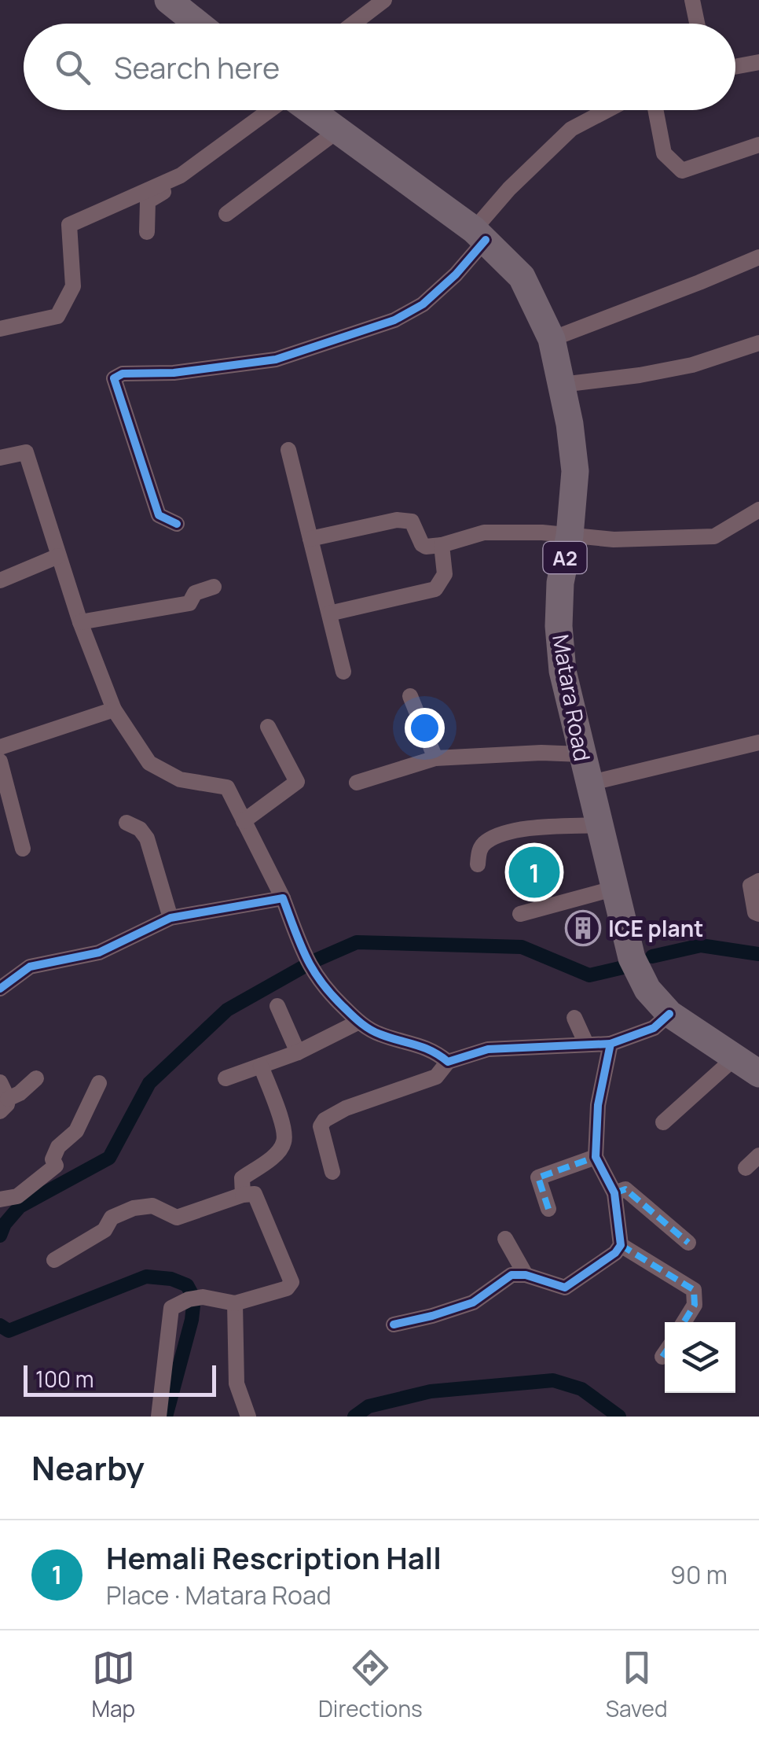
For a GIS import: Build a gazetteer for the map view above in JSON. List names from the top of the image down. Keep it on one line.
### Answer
{"streets":{"highway":["A2","Matara Road"]},"places":{"building":["ICE plant"]},"scale_bar":"100 m","page":{"search":"Search here","pins":"1","scale":"100 m","heading":"Nearby","list":[{"mark":"1","name":"Hemali Rescription Hall","note":"Place · Matara Road","value":"90 m"}],"nav":["Map","Directions","Saved"]}}
